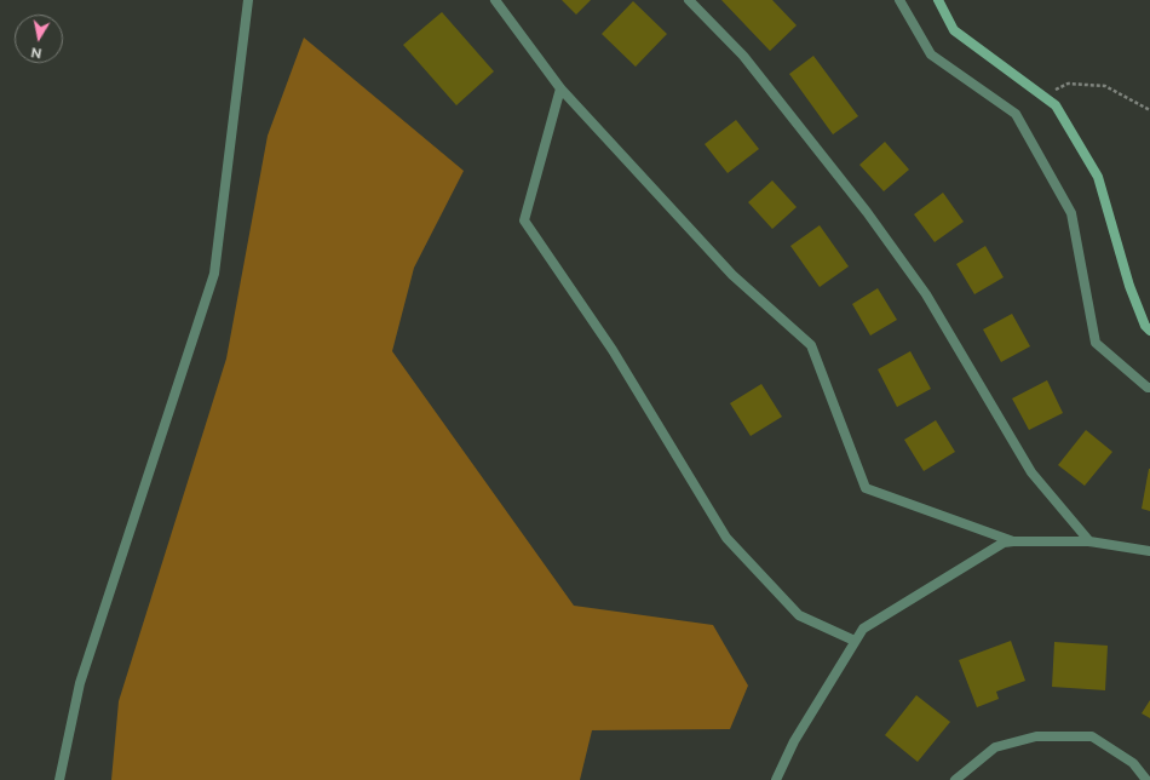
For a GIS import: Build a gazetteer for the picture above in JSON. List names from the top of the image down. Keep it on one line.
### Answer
{"north":"bottom"}
